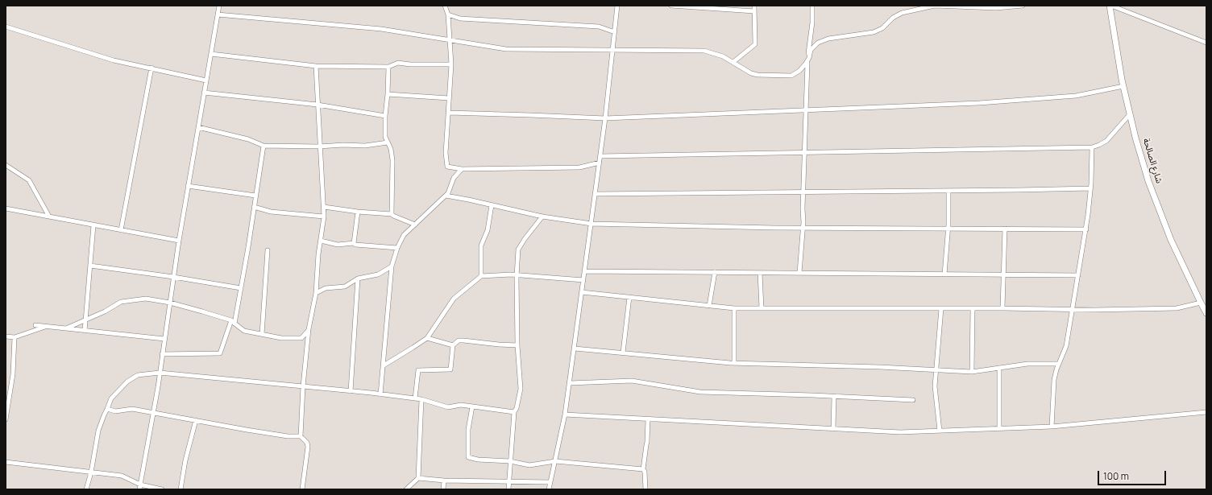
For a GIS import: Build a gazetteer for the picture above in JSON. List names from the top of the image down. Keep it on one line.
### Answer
{"streets":{"main road":["شارع الصالحة"]},"scale_bar":"100 m"}
